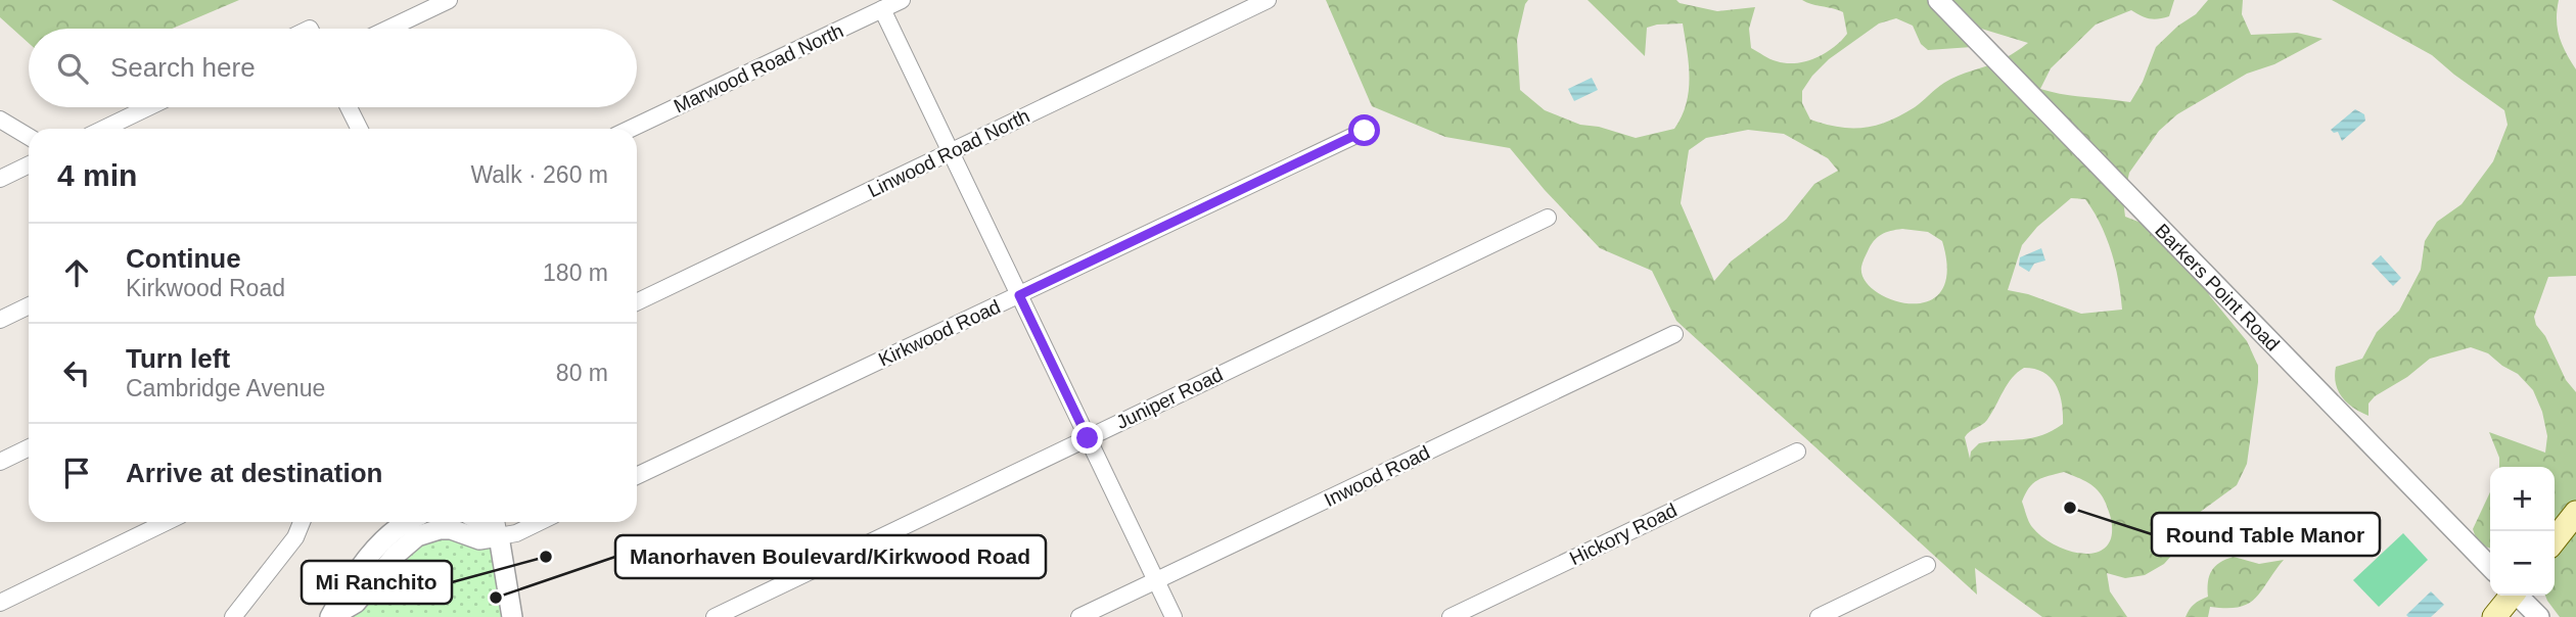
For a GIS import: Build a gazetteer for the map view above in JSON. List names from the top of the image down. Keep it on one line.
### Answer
{"streets":{"street":["Marwood Road North","Linwood Road North","Barkers Point Road","Kirkwood Road","Juniper Road","Inwood Road","Hickory Road"]},"places":["Round Table Manor","Mi Ranchito","Manorhaven Boulevard/Kirkwood Road"],"page":{"search":"Search here","heading":["4 min","Walk · 260 m"],"list":[["Continue","Kirkwood Road","180 m"],["Turn left","Cambridge Avenue","80 m"],"Arrive at destination"],"map_buttons":["+","−"]}}
